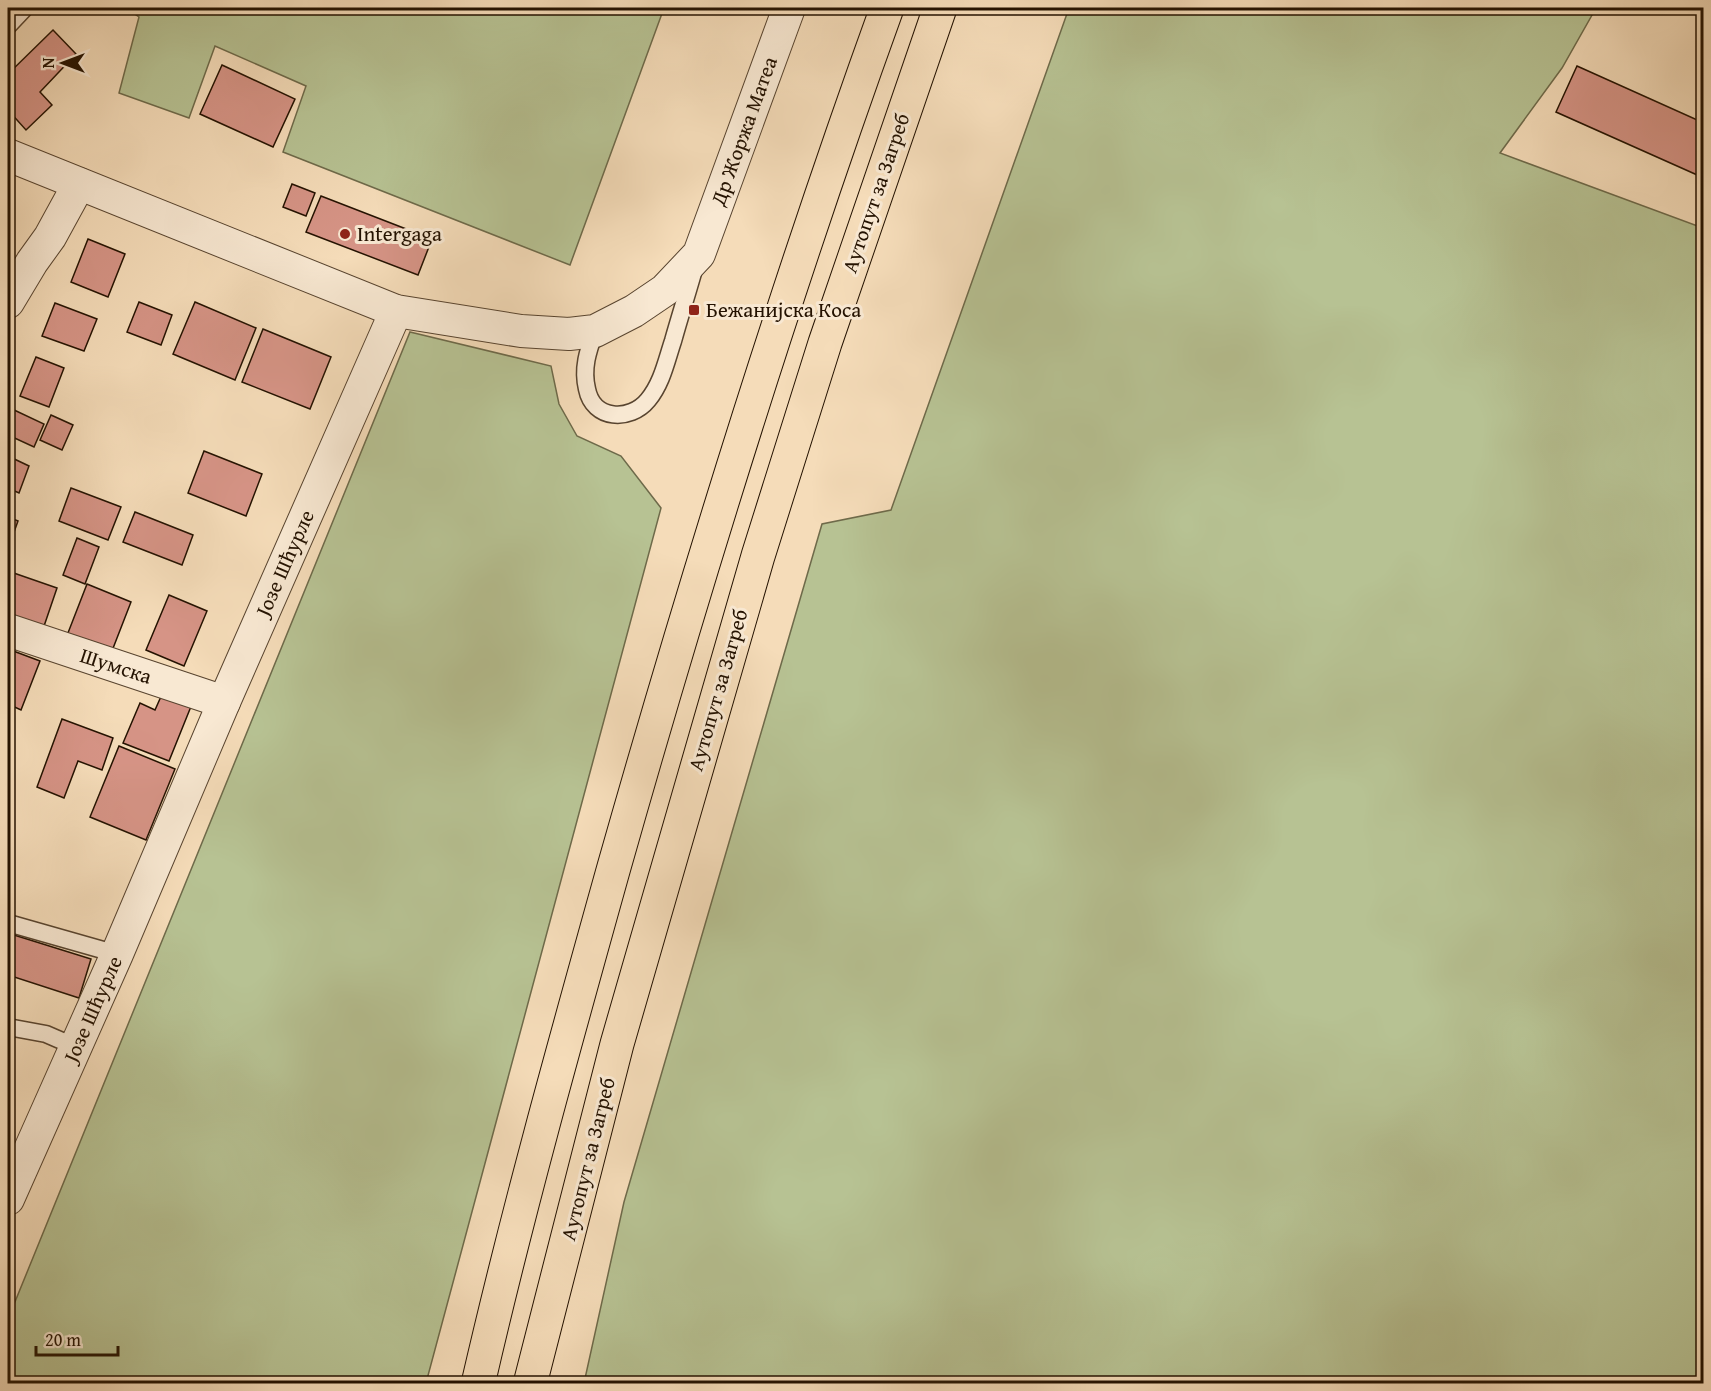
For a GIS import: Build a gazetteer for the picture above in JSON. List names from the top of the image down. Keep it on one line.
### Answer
{"streets":{"highway":["Аутопут за Загреб"],"street":["Др Жоржа Матеа","Јозе Шћурле","Шумска"]},"crossings":[["Јозе Шћурле","Шумска"]],"places":{"other":["Intergaga"],"transit":["Бежанијска Коса"]},"scale_bar":"20 m","north":"left"}
